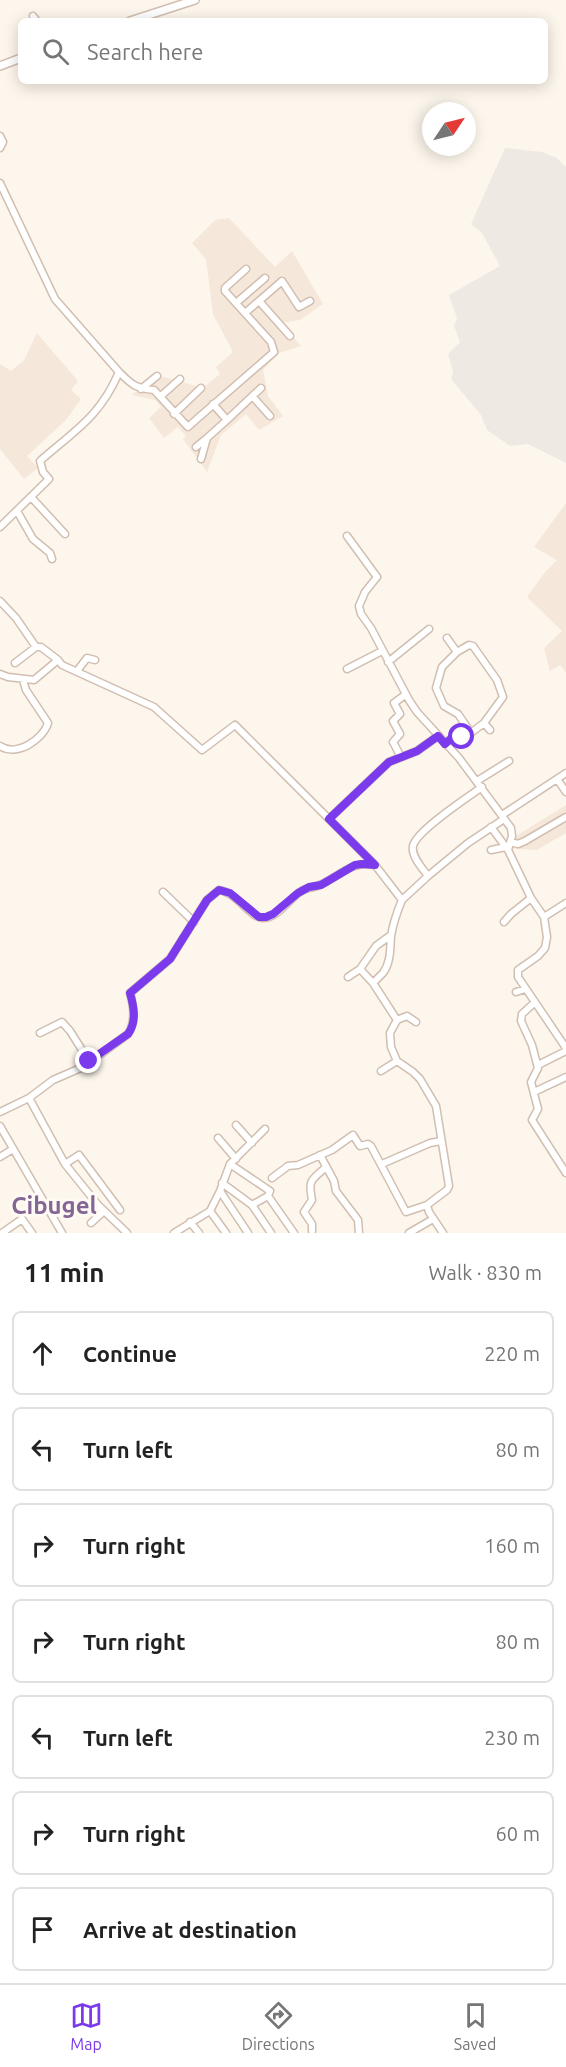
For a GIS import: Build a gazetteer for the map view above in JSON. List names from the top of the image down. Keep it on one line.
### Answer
{"districts":["Cibugel"],"north":"top right","page":{"search":"Search here","heading":["11 min","Walk · 830 m"],"list":[["Continue","220 m"],["Turn left","80 m"],["Turn right","160 m"],["Turn right","80 m"],["Turn left","230 m"],["Turn right","60 m"],"Arrive at destination"],"nav":["Map","Directions","Saved"]}}
